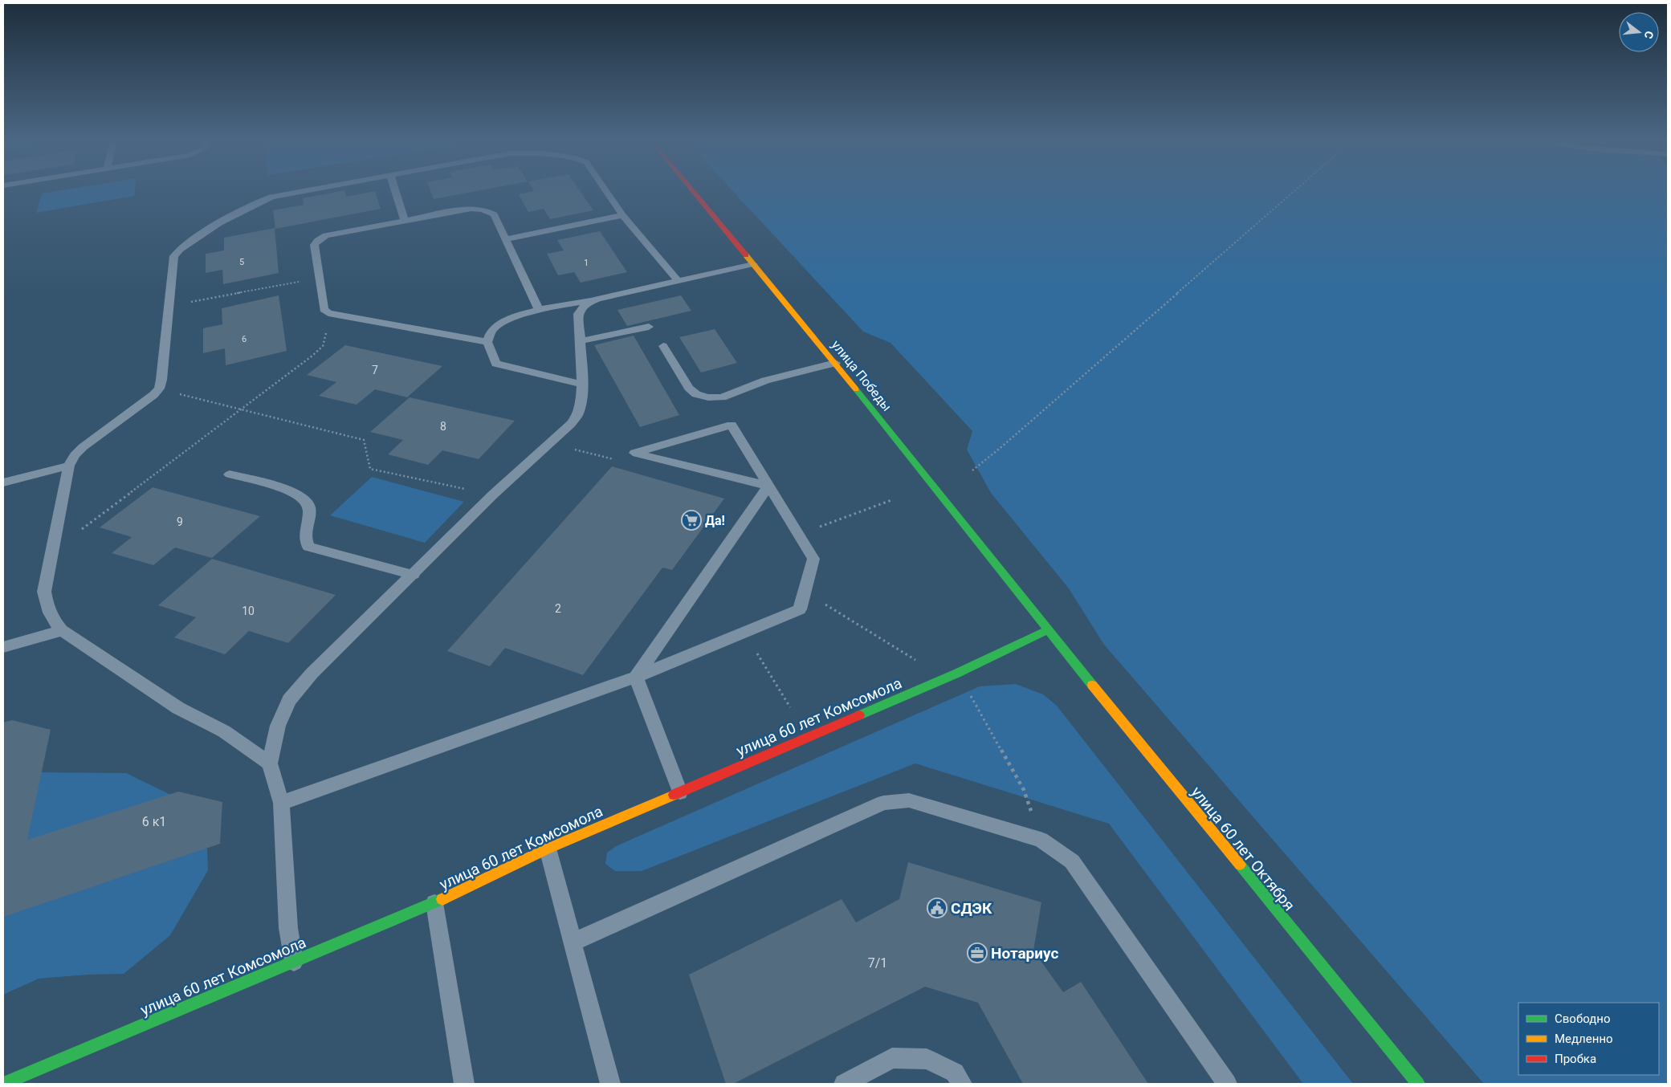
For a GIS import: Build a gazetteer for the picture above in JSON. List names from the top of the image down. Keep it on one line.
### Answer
{"streets":{"street":["улица Победы","улица 60 лет Комсомола","улица 60 лет Октября"]},"crossings":[["улица Победы","улица 60 лет Комсомола"],["улица Победы","улица 60 лет Октября"],["улица 60 лет Комсомола","улица 60 лет Октября"]],"places":{"supermarket":["Да!"],"public building":["СДЭК"],"office":["Нотариус"]},"house_numbers":["5","1","6","7","8","9","2","10","6 к1","7/1"],"legend":["Свободно","Медленно","Пробка"],"north":"right"}
